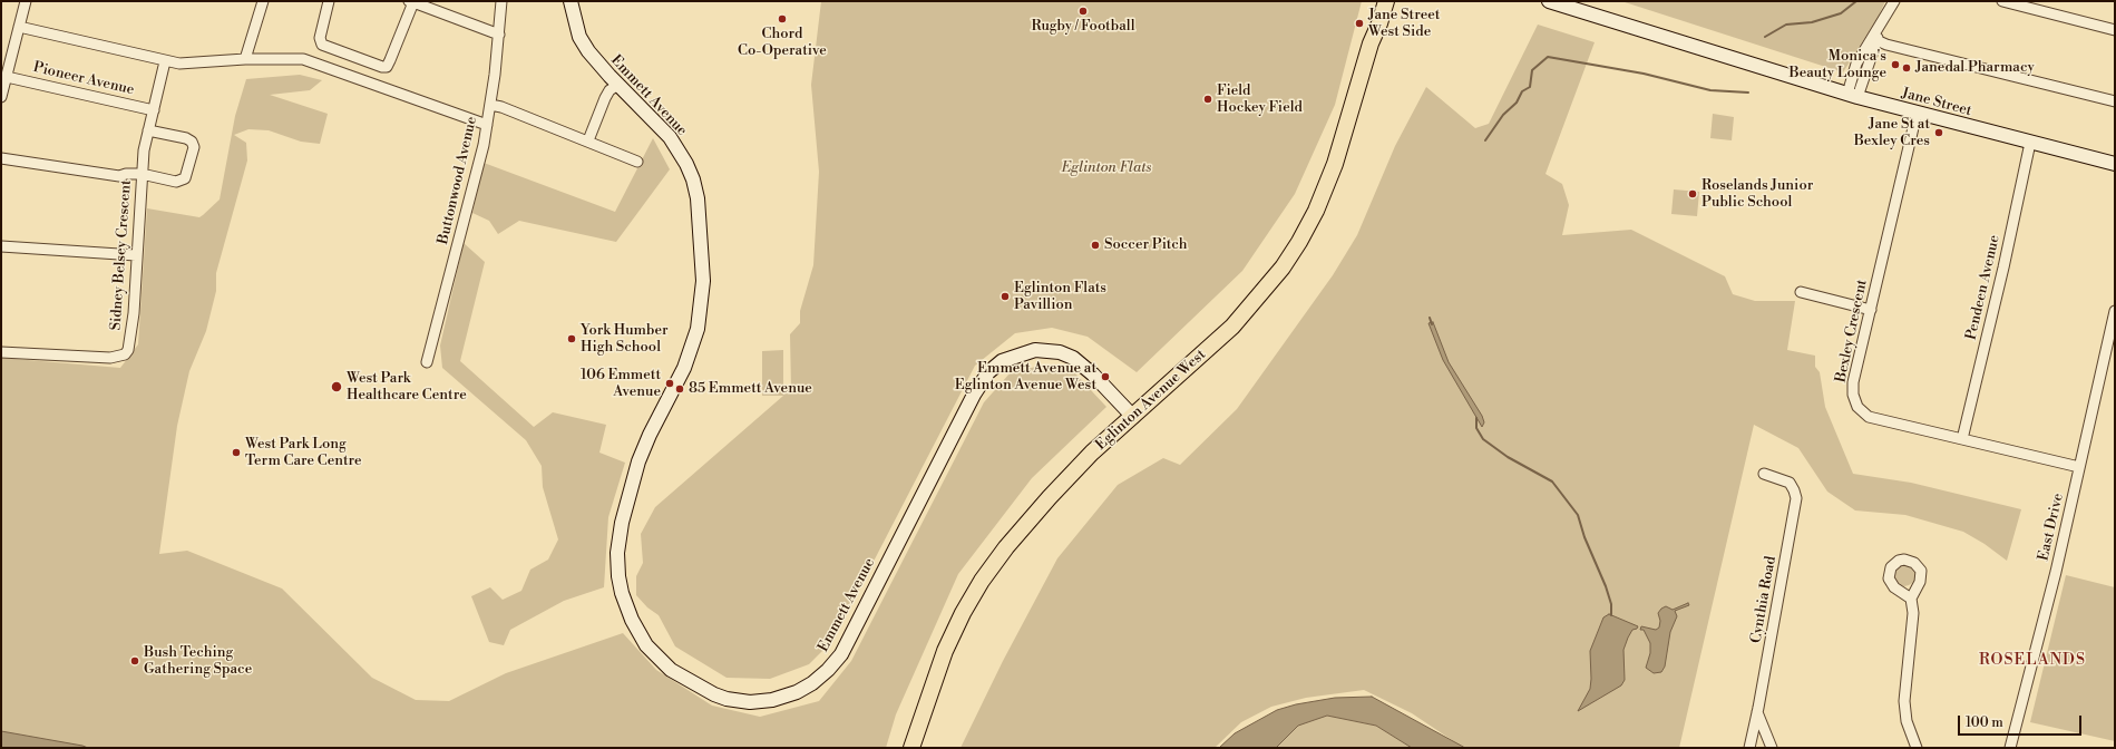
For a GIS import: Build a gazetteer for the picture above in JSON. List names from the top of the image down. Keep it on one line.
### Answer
{"streets":{"main road":["Eglinton Avenue West"],"street":["Pioneer Avenue","Emmett Avenue","Jane Street","Buttonwood Avenue","Sidney Belsey Crescent","Pendeen Avenue","Bexley Crescent","East Drive","Cynthia Road"]},"crossings":[["Pioneer Avenue","Sidney Belsey Crescent"],["Emmett Avenue","Eglinton Avenue West"],["Jane Street","Pendeen Avenue"],["Jane Street","Bexley Crescent"],["Pendeen Avenue","Bexley Crescent"],["Bexley Crescent","East Drive"]],"districts":["ROSELANDS"],"parks":["Eglinton Flats"],"places":["Rugby / Football","Chord Co-Operative","Jane Street West Side","Monica's Beauty Lounge","Janedal Pharmacy","Field Hockey Field","Jane St at Bexley Cres","Roselands Junior Public School","Soccer Pitch","Eglinton Flats Pavillion","York Humber High School","Emmett Avenue at Eglinton Avenue West","106 Emmett Avenue","West Park Healthcare Centre","85 Emmett Avenue","West Park Long Term Care Centre","Bush Teching Gathering Space"],"scale_bar":"100 m"}
